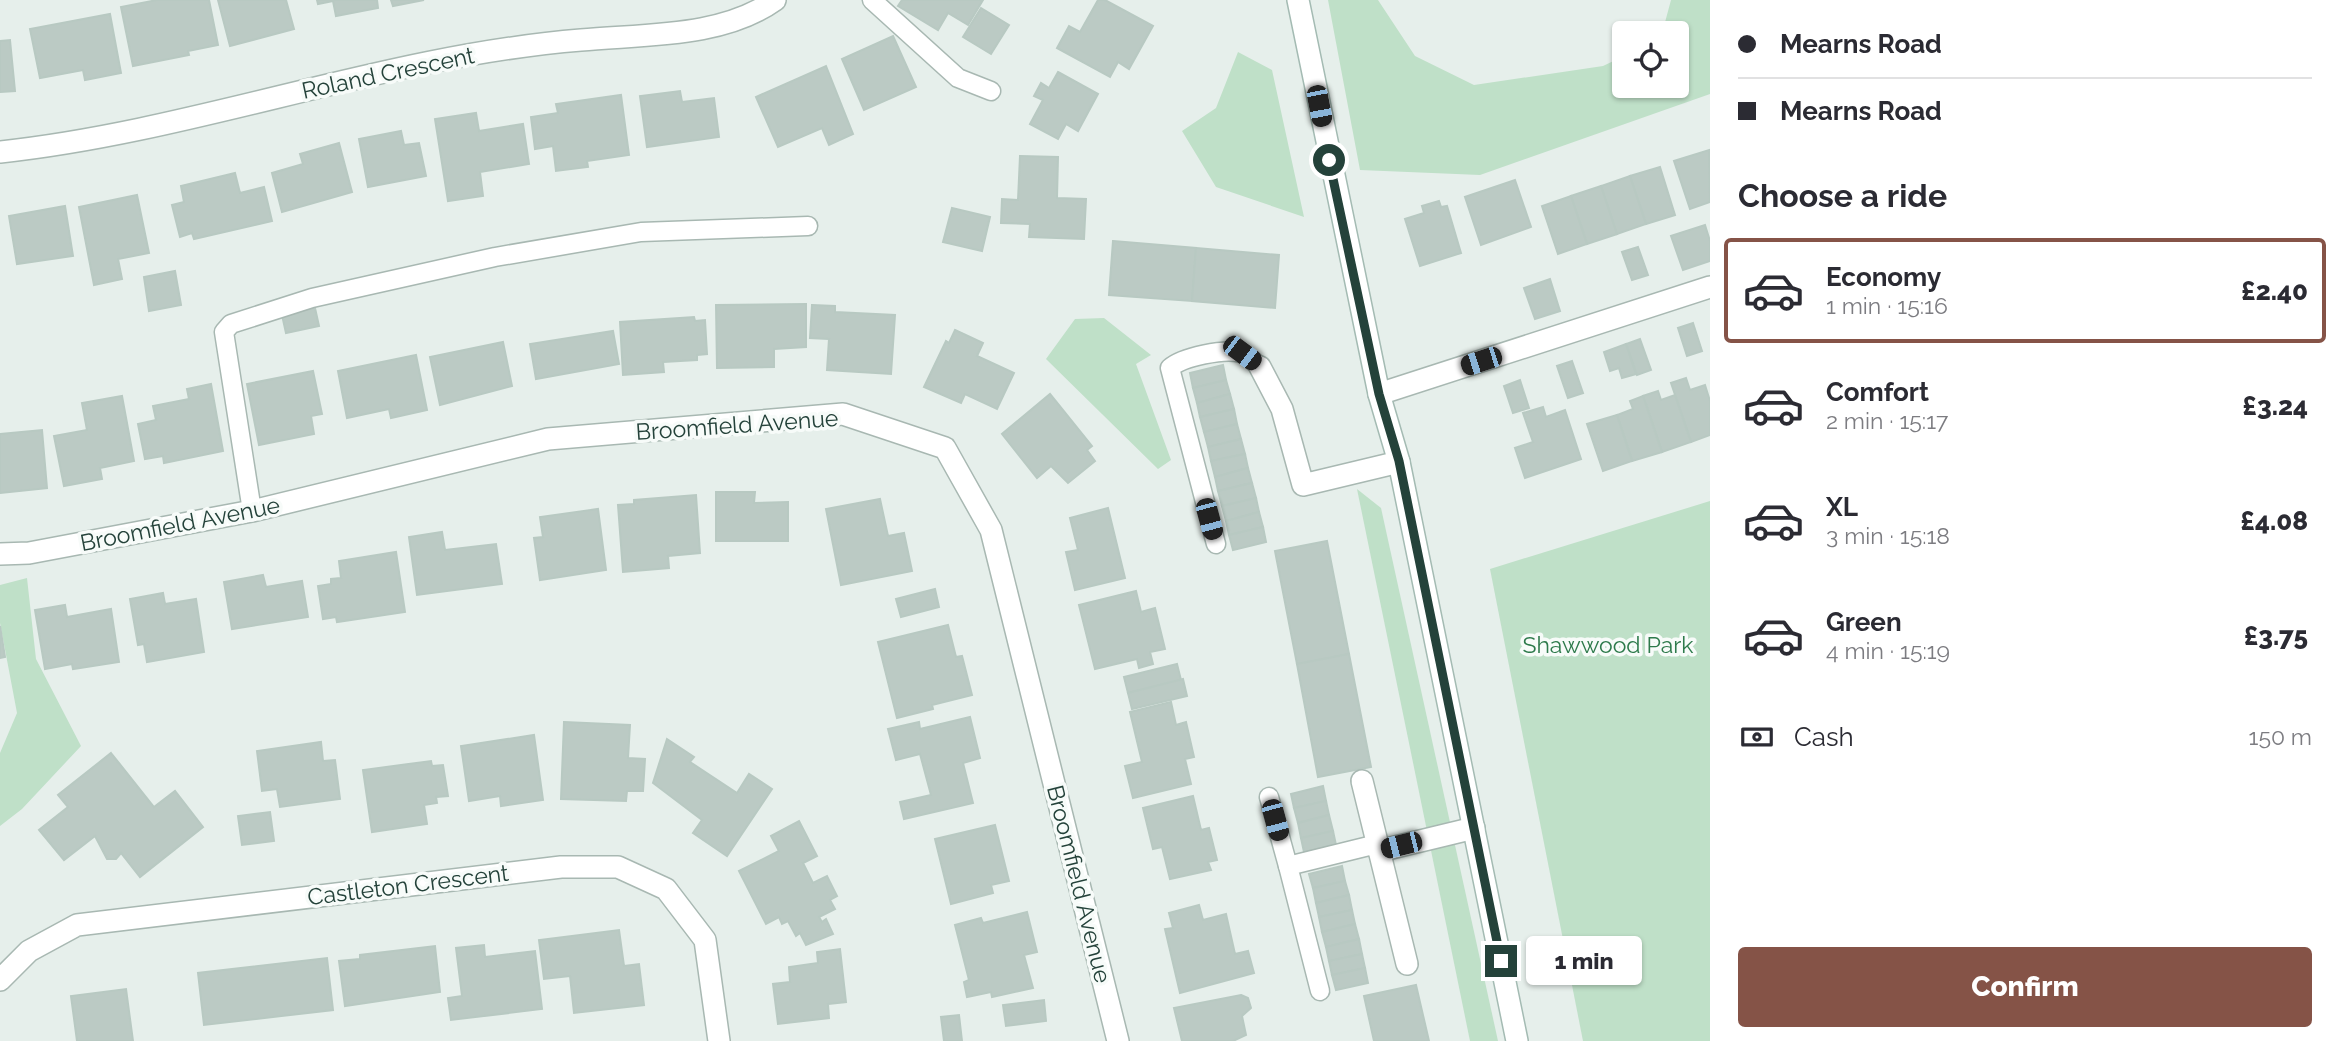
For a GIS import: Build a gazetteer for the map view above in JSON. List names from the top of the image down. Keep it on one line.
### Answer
{"streets":{"street":["Roland Crescent","Broomfield Avenue","Castleton Crescent"]},"parks":["Shawwood Park"],"page":{"banner":["Mearns Road","Mearns Road"],"heading":"Choose a ride","list":[{"name":"Economy","note":"1 min · 15:16","value":"£2.40"},{"name":"Comfort","note":"2 min · 15:17","value":"£3.24"},{"name":"XL","note":"3 min · 15:18","value":"£4.08"},{"name":"Green","note":"4 min · 15:19","value":"£3.75"}],"pay":["Cash","150 m"],"buttons":"Confirm","bubble":"1 min"}}
